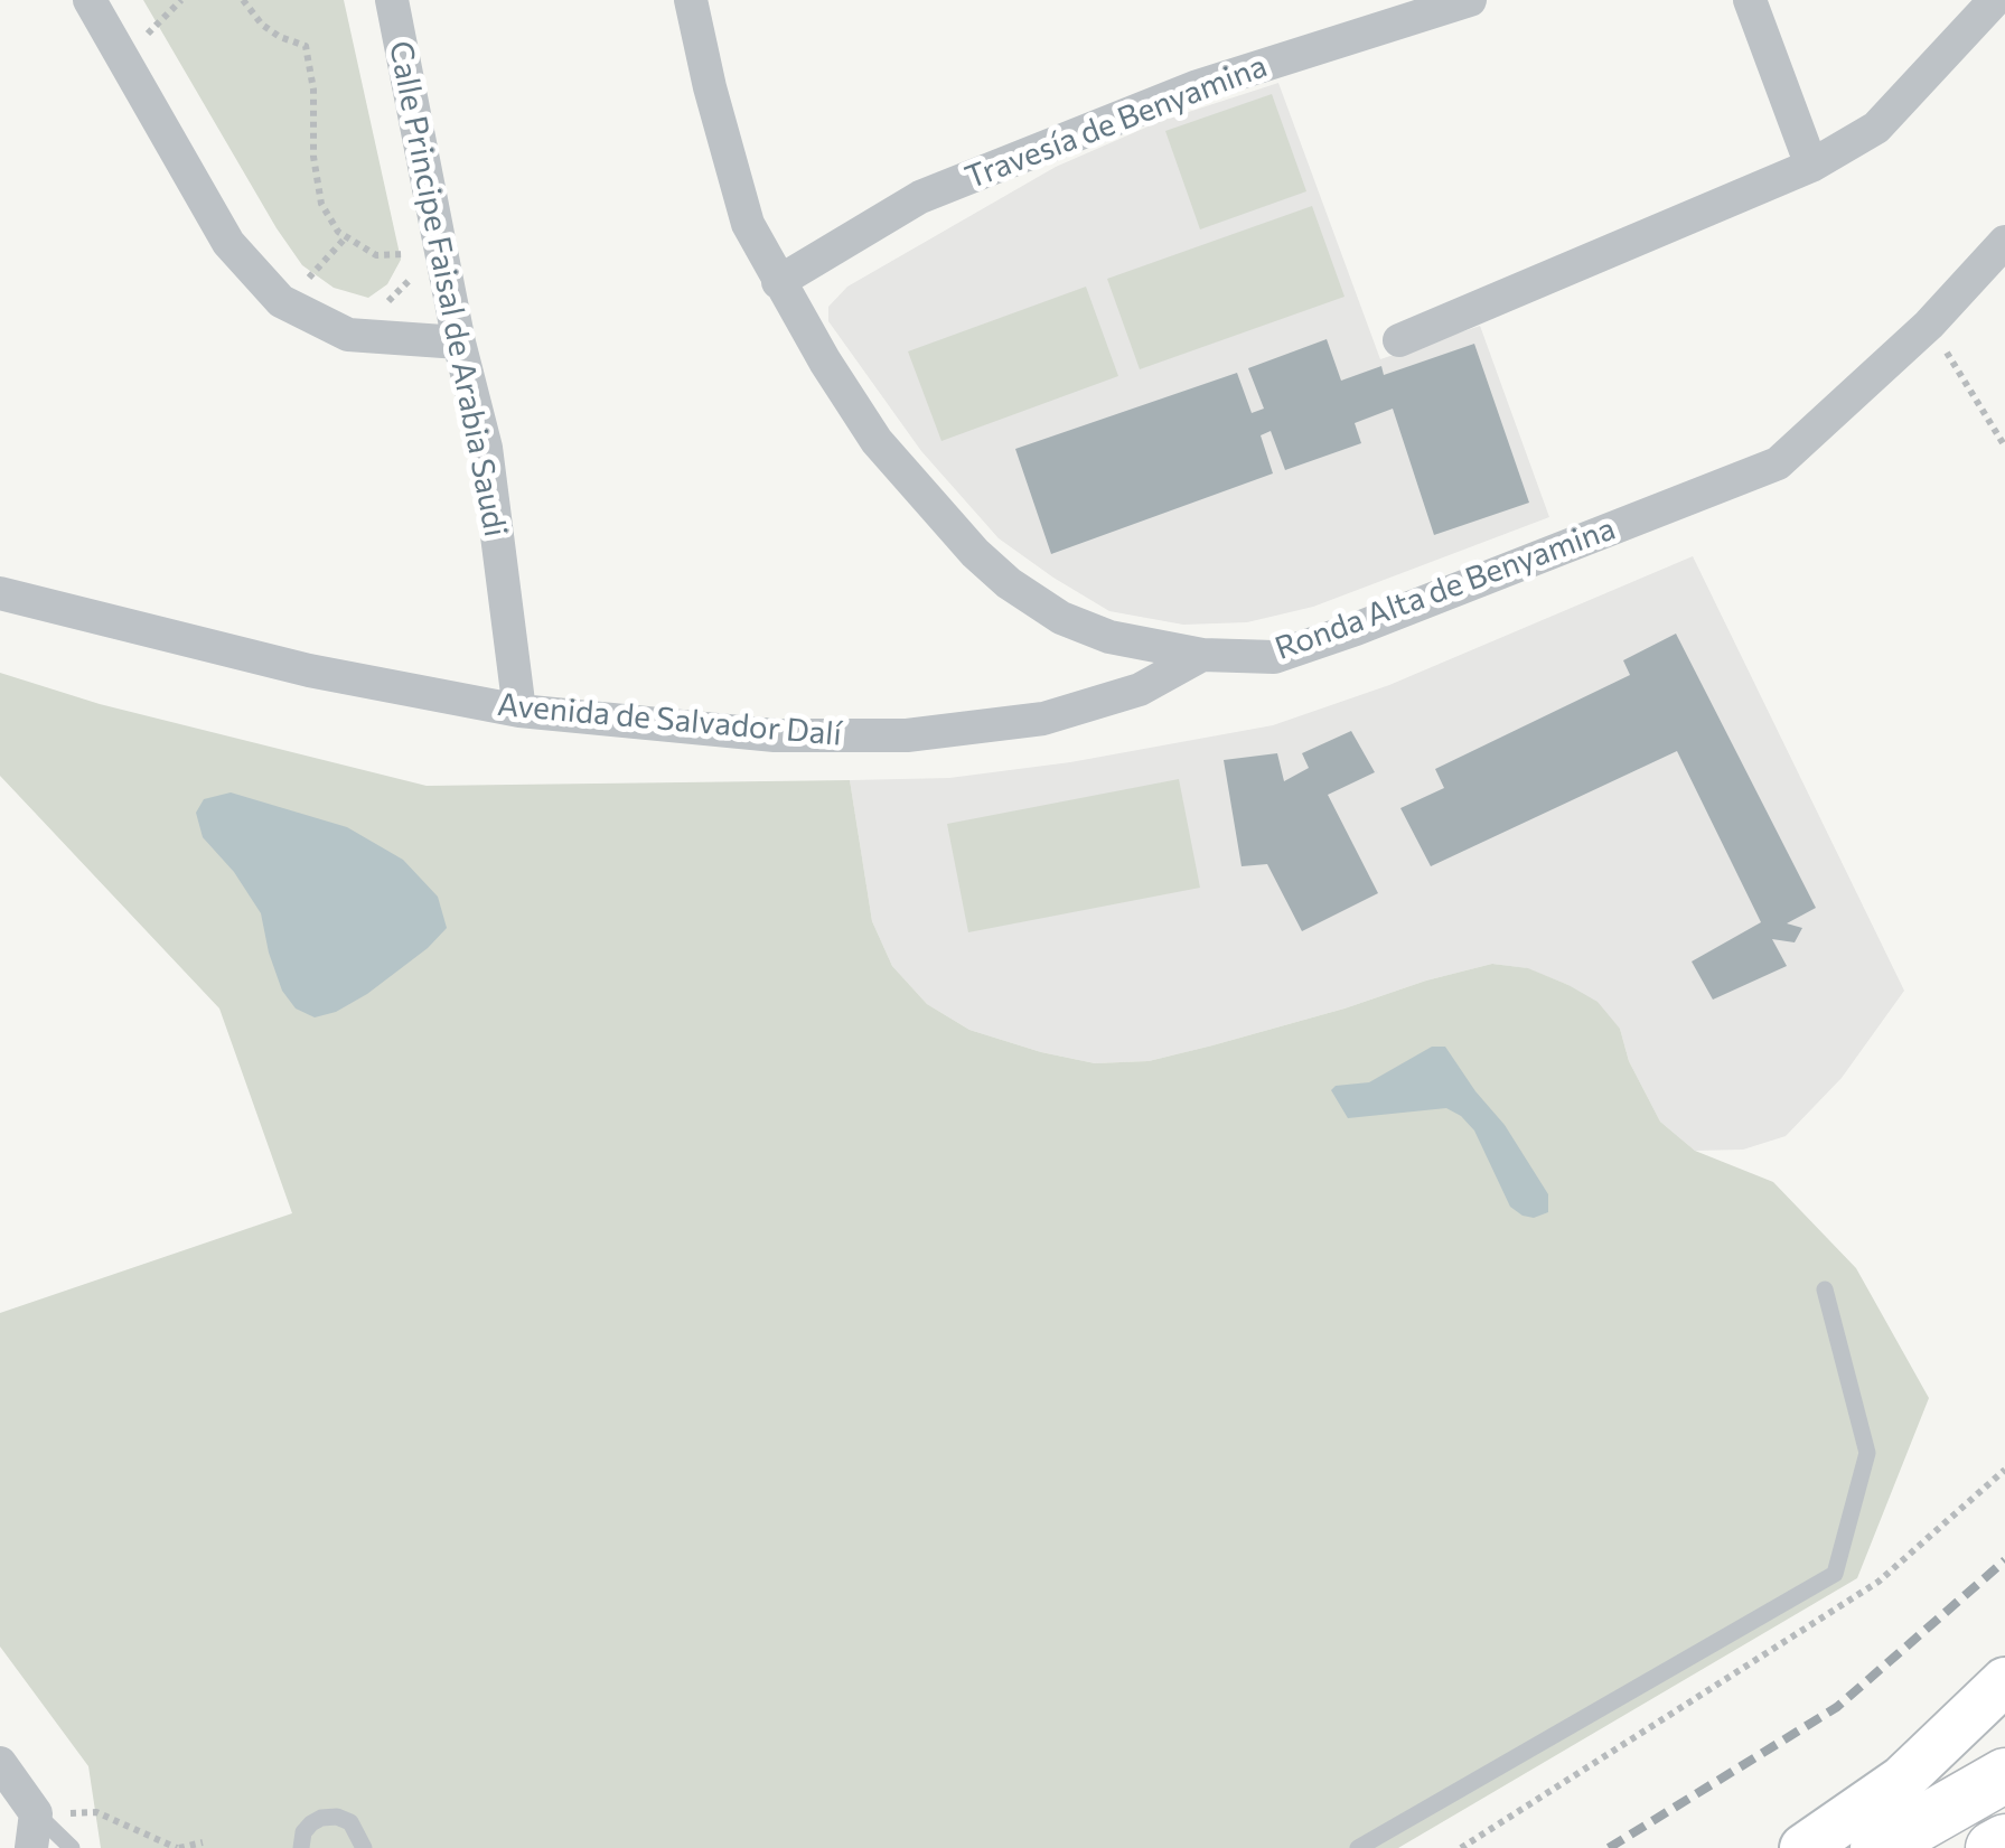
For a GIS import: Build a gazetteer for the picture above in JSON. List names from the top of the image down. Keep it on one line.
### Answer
{"streets":{"street":["Travesía de Benyamina","Calle Principe Faisal de Arabia Saudi","Ronda Alta de Benyamina","Avenida de Salvador Dalí"]},"crossings":[["Travesía de Benyamina","Ronda Alta de Benyamina"],["Calle Principe Faisal de Arabia Saudi","Avenida de Salvador Dalí"],["Ronda Alta de Benyamina","Avenida de Salvador Dalí"]]}
